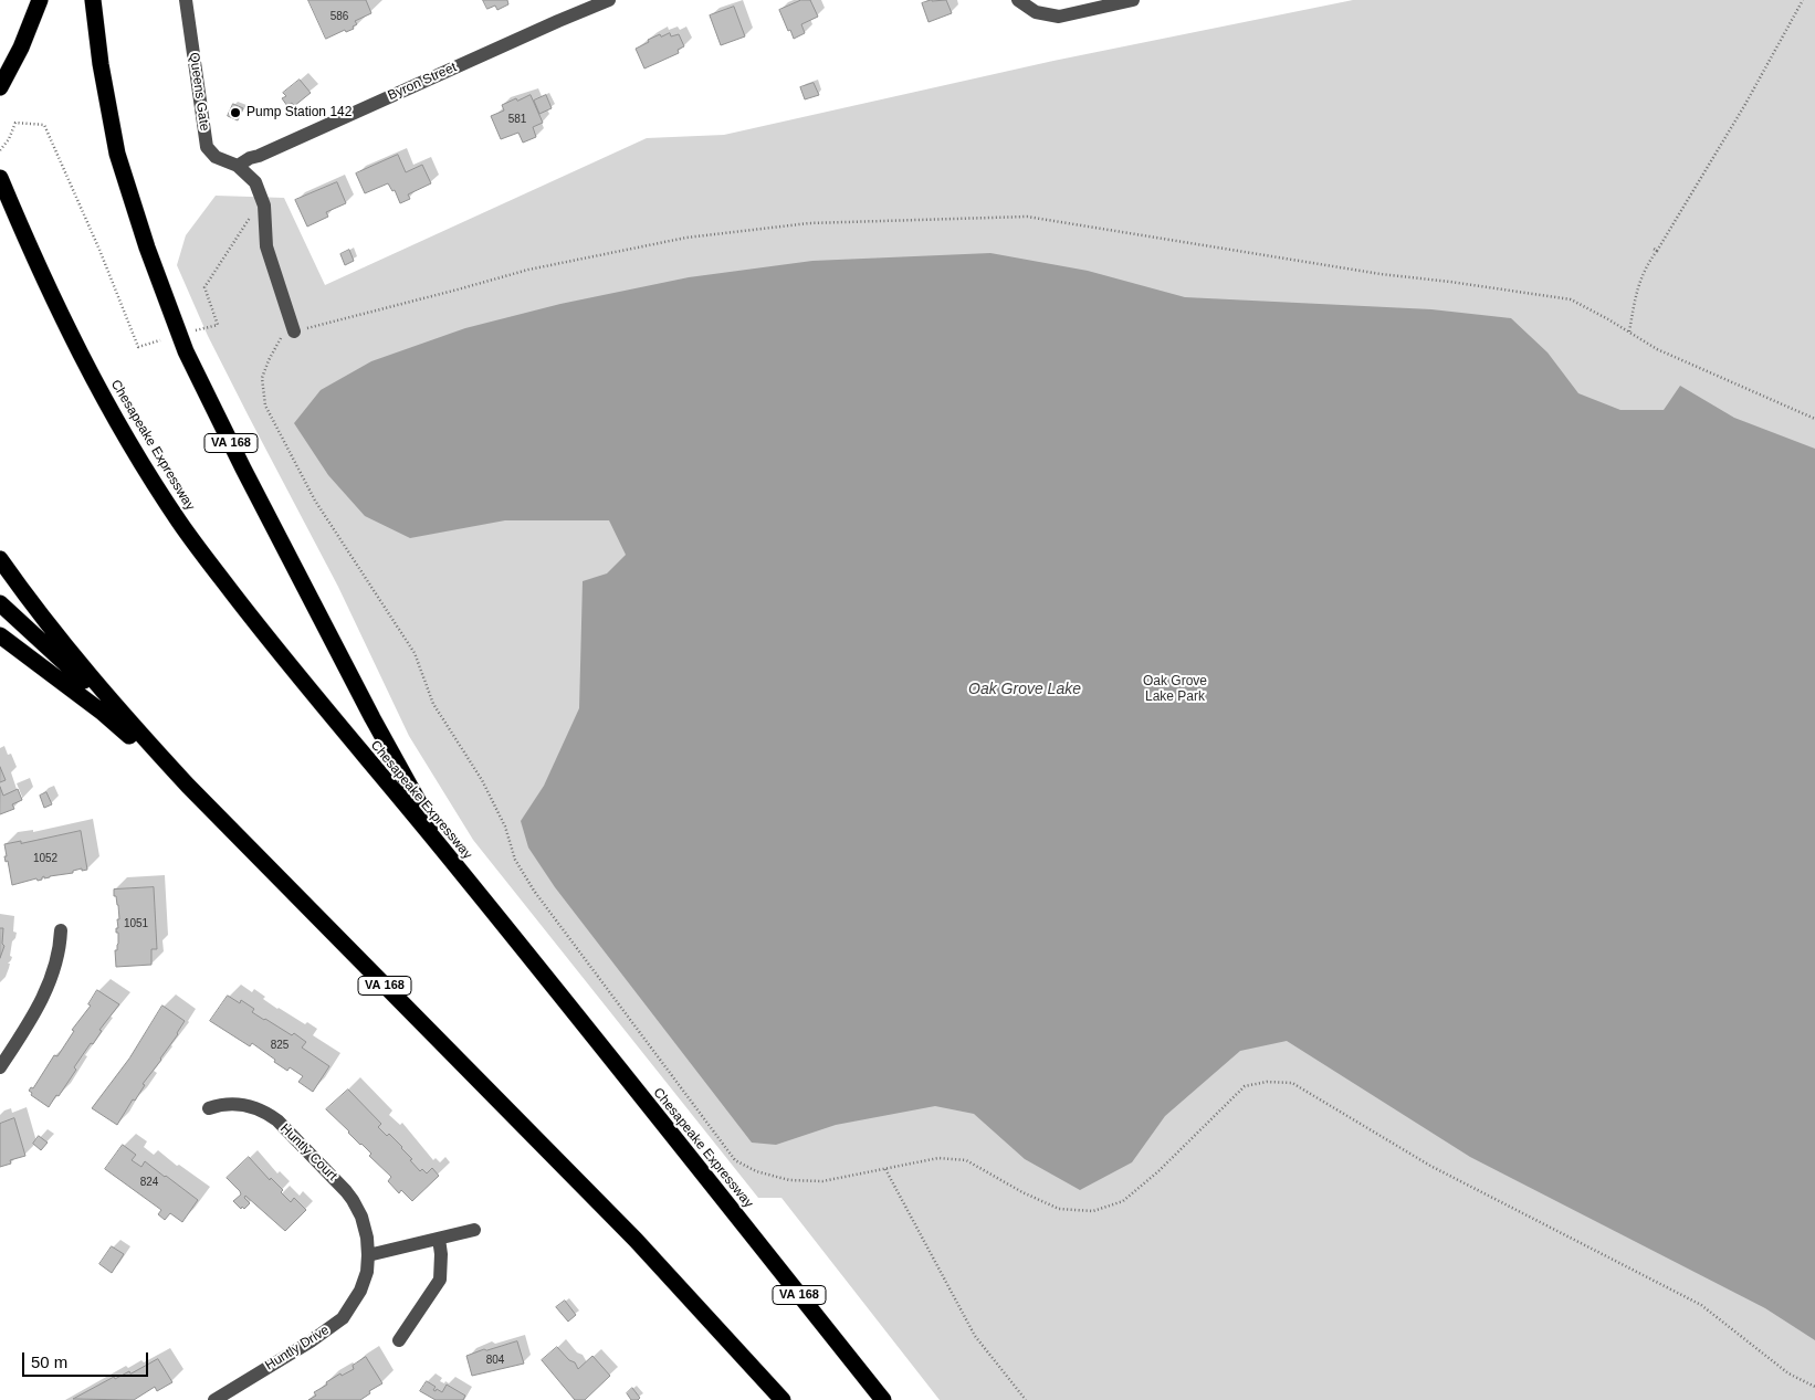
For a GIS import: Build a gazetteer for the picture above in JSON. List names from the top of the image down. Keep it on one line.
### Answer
{"streets":{"highway":["VA 168","Chesapeake Expressway"],"street":["Byron Street","Queens Gate","Huntly Court","Huntly Drive"]},"crossings":[["Byron Street","Queens Gate"],["VA 168","Chesapeake Expressway"],["Huntly Court","Huntly Drive"]],"water":["Oak Grove Lake"],"parks":["Oak Grove Lake Park"],"places":["Pump Station 142"],"house_numbers":["586","581","1052","1051","825","824","804"],"scale_bar":"50 m"}
